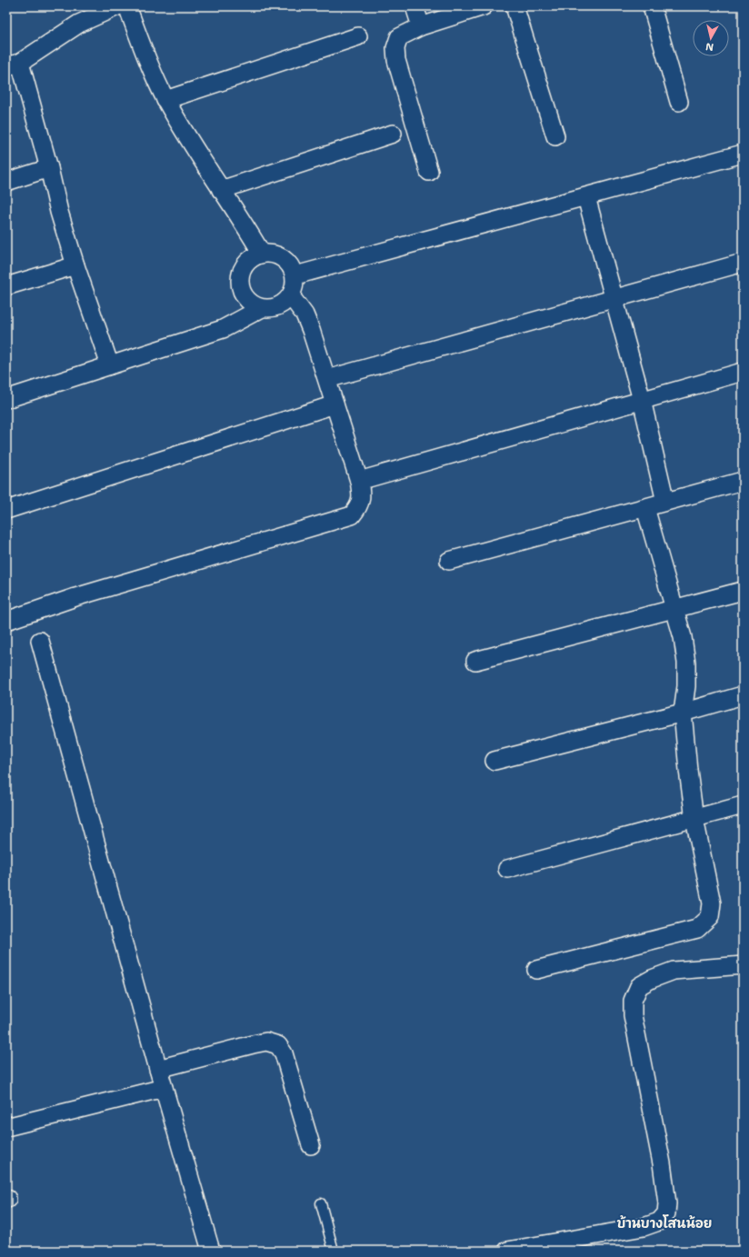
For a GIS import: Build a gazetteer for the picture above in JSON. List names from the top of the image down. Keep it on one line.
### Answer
{"districts":["บ้านบางโสนน้อย"],"north":"bottom"}
